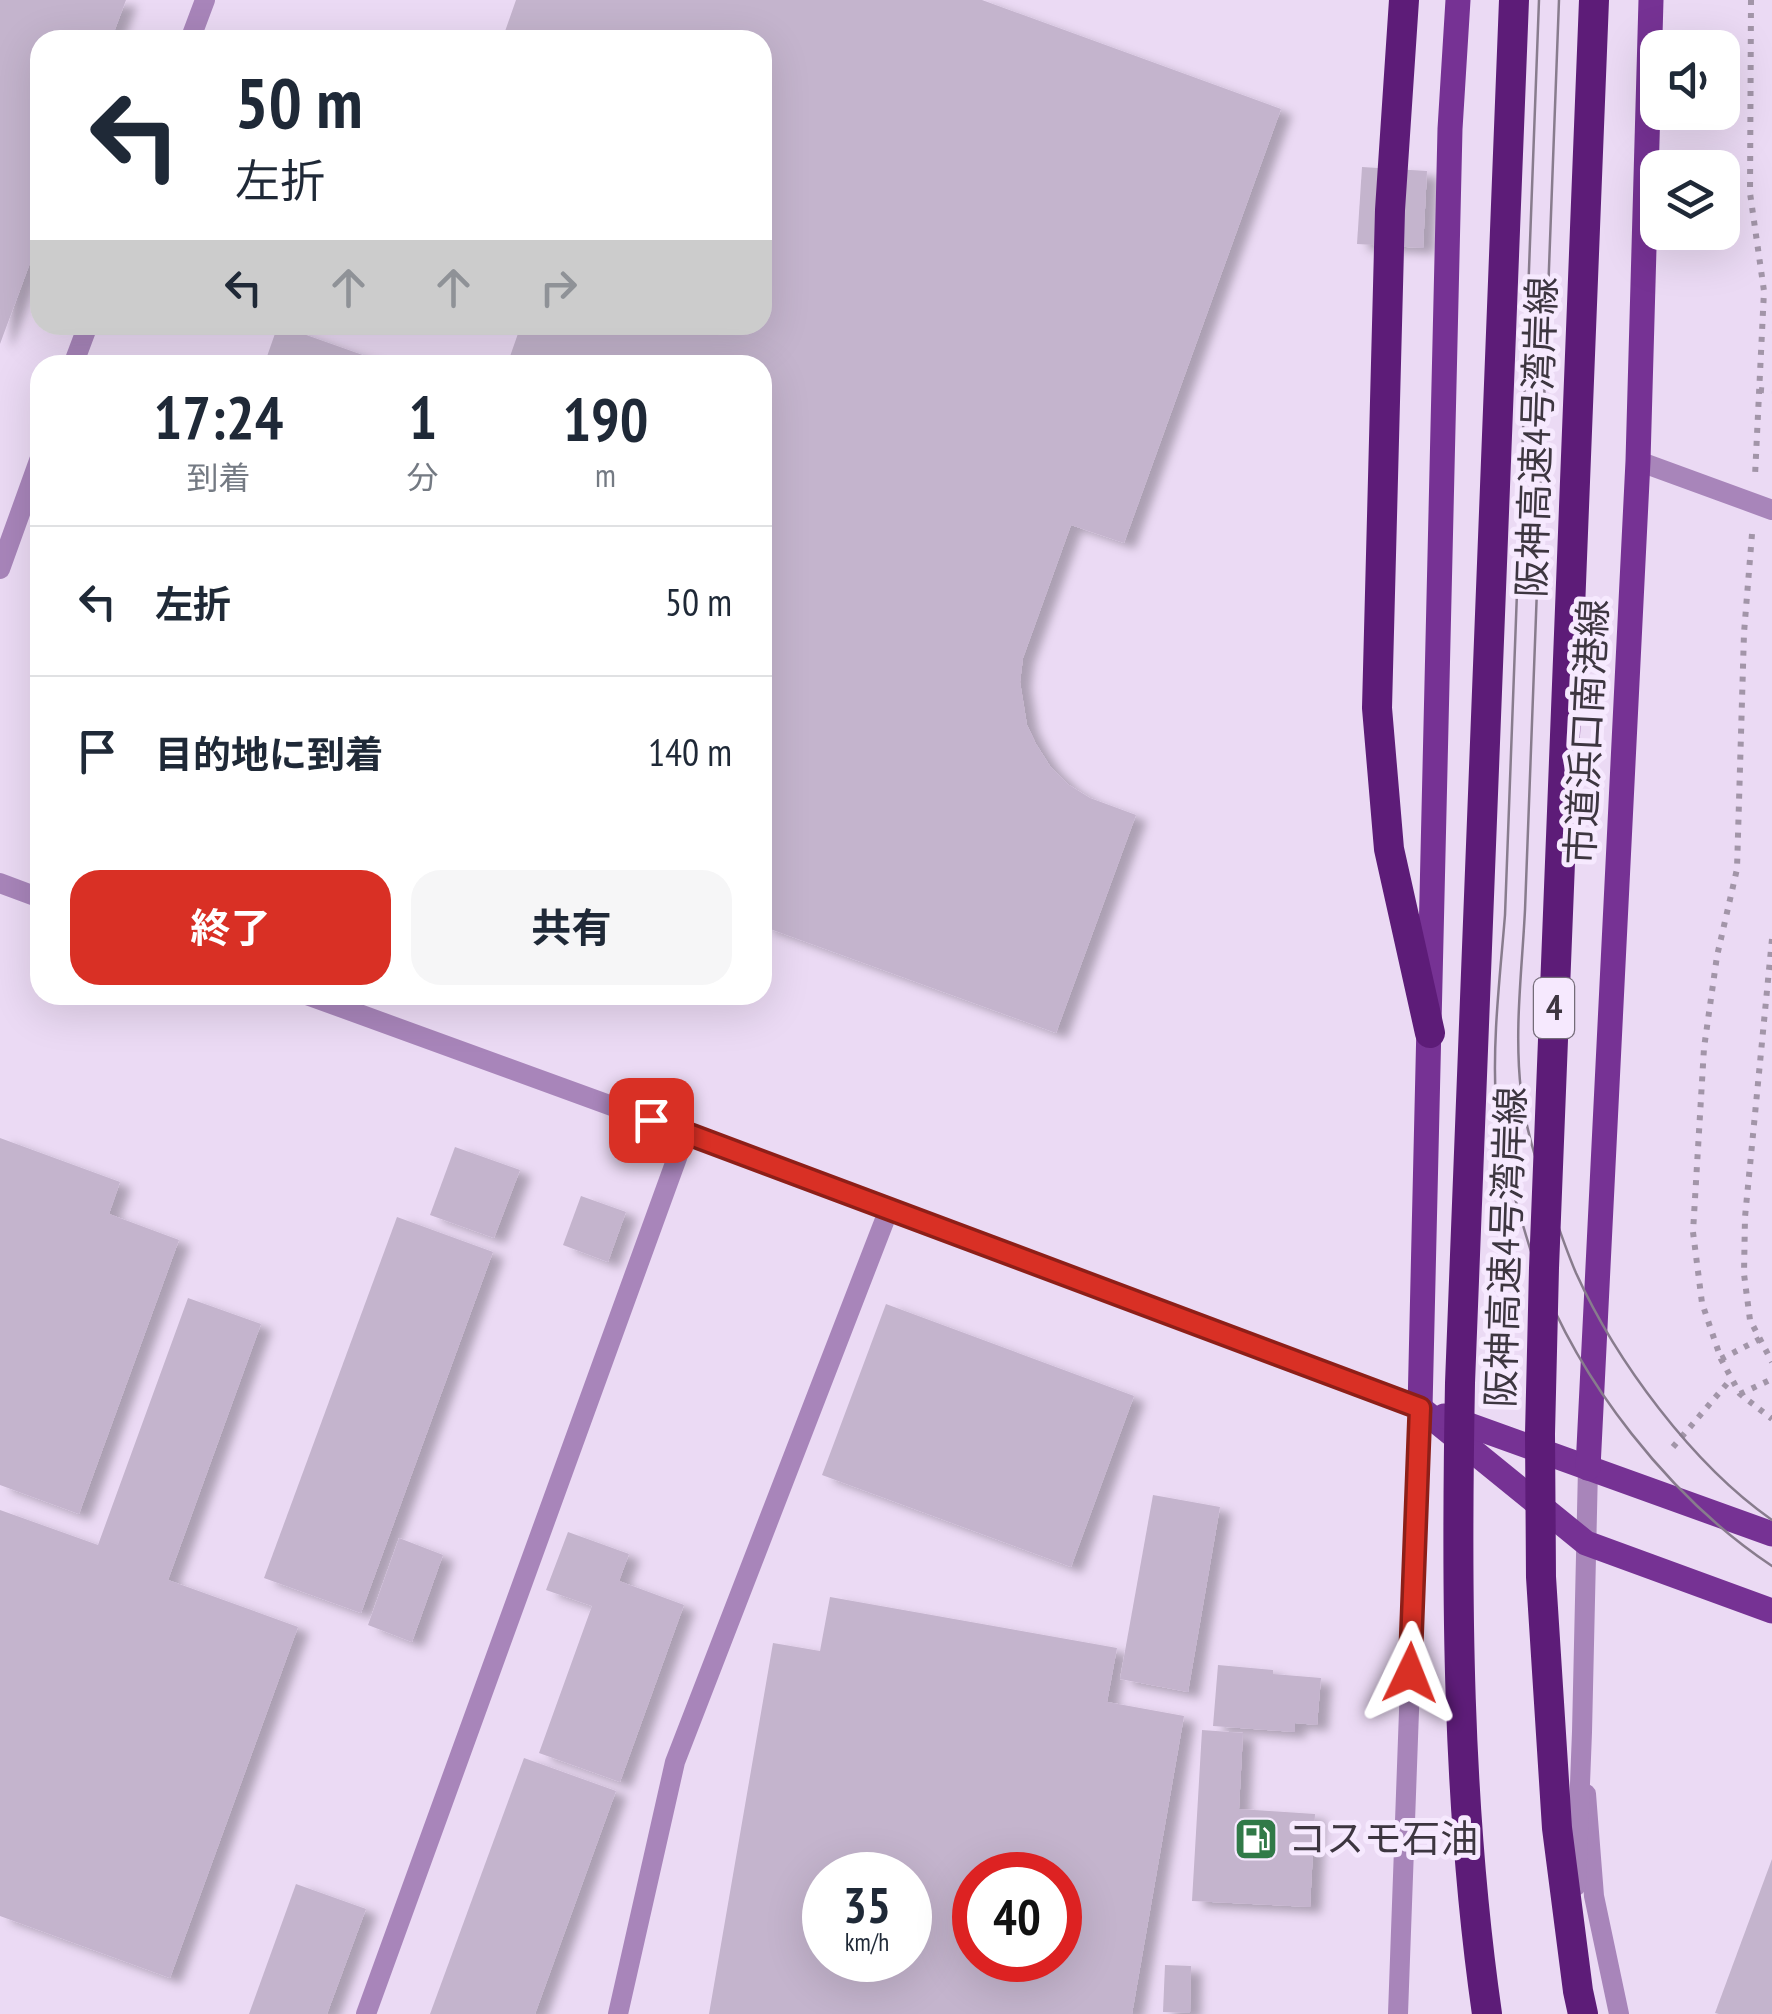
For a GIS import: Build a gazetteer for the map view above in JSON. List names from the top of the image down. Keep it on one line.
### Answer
{"streets":{"highway":["阪神高速4号湾岸線","4"],"main road":["市道浜口南港線"]},"places":{"fuel station":["コスモ石油"]},"page":{"turn":["50 m","左折"],"eta":["17:24","到着","1","分","190","m"],"list":[{"name":"左折","value":"50 m"},{"name":"目的地に到着","value":"140 m"}],"buttons":["終了","共有"],"speed":"35 km/h","limit":"40"}}
